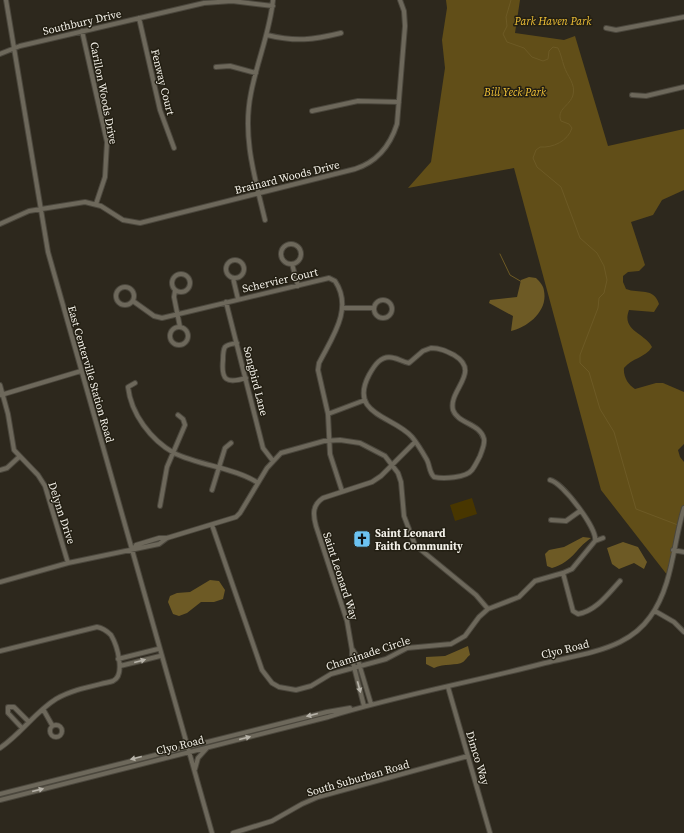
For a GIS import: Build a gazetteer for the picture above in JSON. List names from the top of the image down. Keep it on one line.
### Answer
{"streets":{"street":["Southbury Drive","Fenway Court","Carillon Woods Drive","Brainard Woods Drive","Schervier Court","East Centerville Station Road","Songbird Lane","Delynn Drive","Saint Leonard Way","Clyo Road","Chaminade Circle","Dimco Way","South Suburban Road"]},"crossings":[["Southbury Drive","Fenway Court"],["Southbury Drive","Carillon Woods Drive"],["Southbury Drive","East Centerville Station Road"],["Carillon Woods Drive","Brainard Woods Drive"],["Brainard Woods Drive","East Centerville Station Road"],["Schervier Court","Songbird Lane"],["East Centerville Station Road","Clyo Road"],["Saint Leonard Way","Clyo Road"],["Saint Leonard Way","Chaminade Circle"],["Clyo Road","Dimco Way"],["Dimco Way","South Suburban Road"]],"parks":["Park Haven Park","Bill Yeck Park"],"places":{"church":["Saint Leonard Faith Community"]}}
